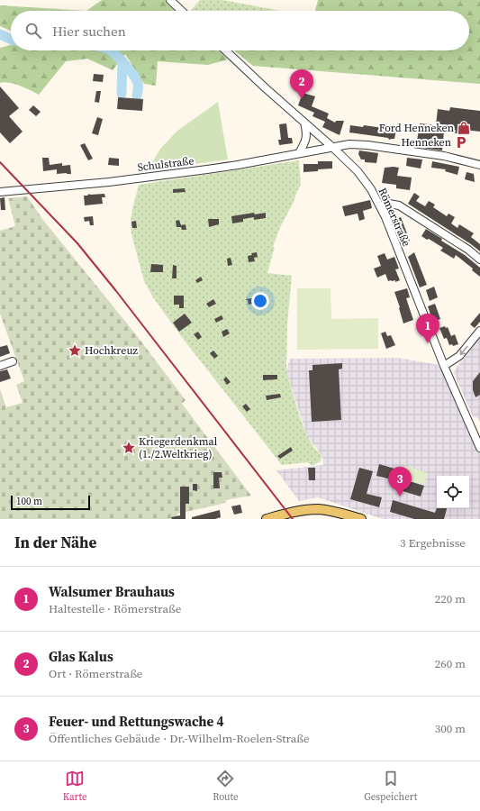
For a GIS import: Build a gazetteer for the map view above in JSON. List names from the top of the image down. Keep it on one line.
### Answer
{"streets":{"street":["Schulstraße","Römerstraße"]},"crossings":[["Schulstraße","Römerstraße"]],"places":{"shop":["Ford Henneken"],"parking":["Henneken"],"place":["Hochkreuz","Kriegerdenkmal (1./2.Weltkrieg)"]},"scale_bar":"100 m","page":{"search":"Hier suchen","pins":["2","1","3"],"scale":"100 m","heading":["In der Nähe","3 Ergebnisse"],"list":[{"mark":"1","name":"Walsumer Brauhaus","note":"Haltestelle · Römerstraße","value":"220 m"},{"mark":"2","name":"Glas Kalus","note":"Ort · Römerstraße","value":"260 m"},{"mark":"3","name":"Feuer- und Rettungswache 4","note":"Öffentliches Gebäude · Dr.-Wilhelm-Roelen-Straße","value":"300 m"}],"nav":["Karte","Route","Gespeichert"]}}
